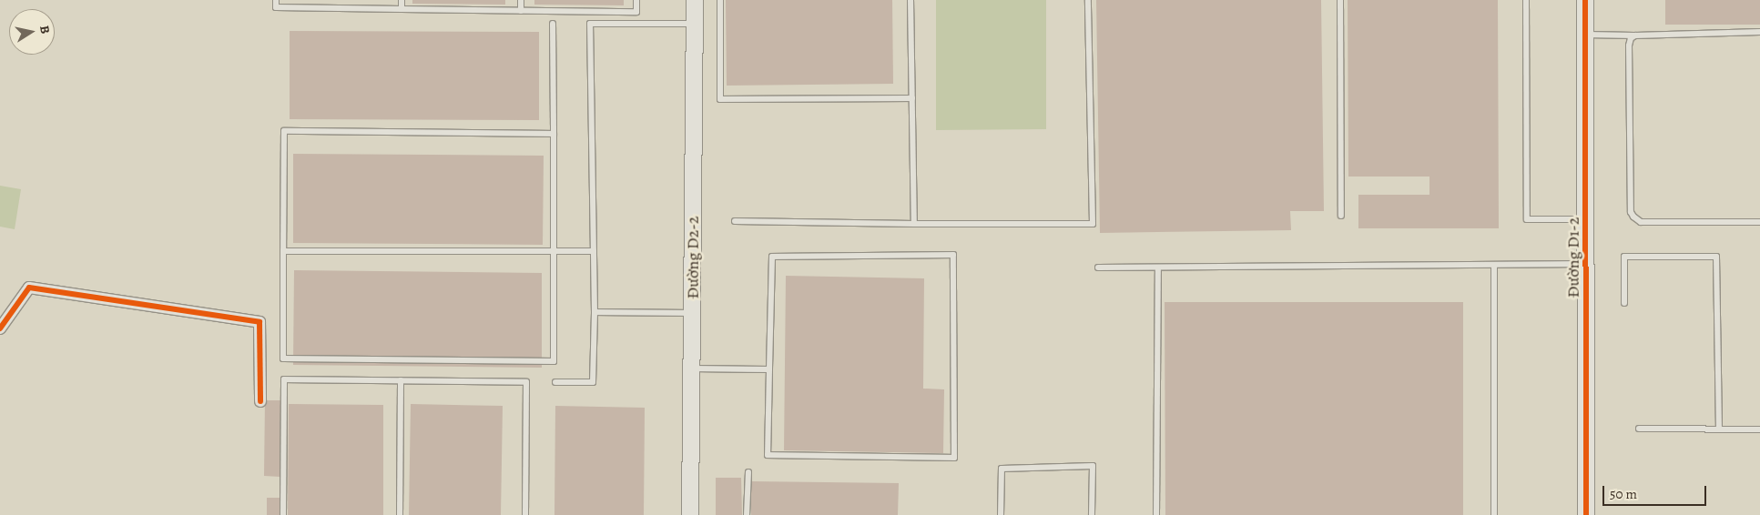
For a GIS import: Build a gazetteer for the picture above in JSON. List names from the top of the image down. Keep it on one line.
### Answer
{"streets":{"main road":["Đường D2-2","Đường D1-2"]},"scale_bar":"50 m","north":"right"}
